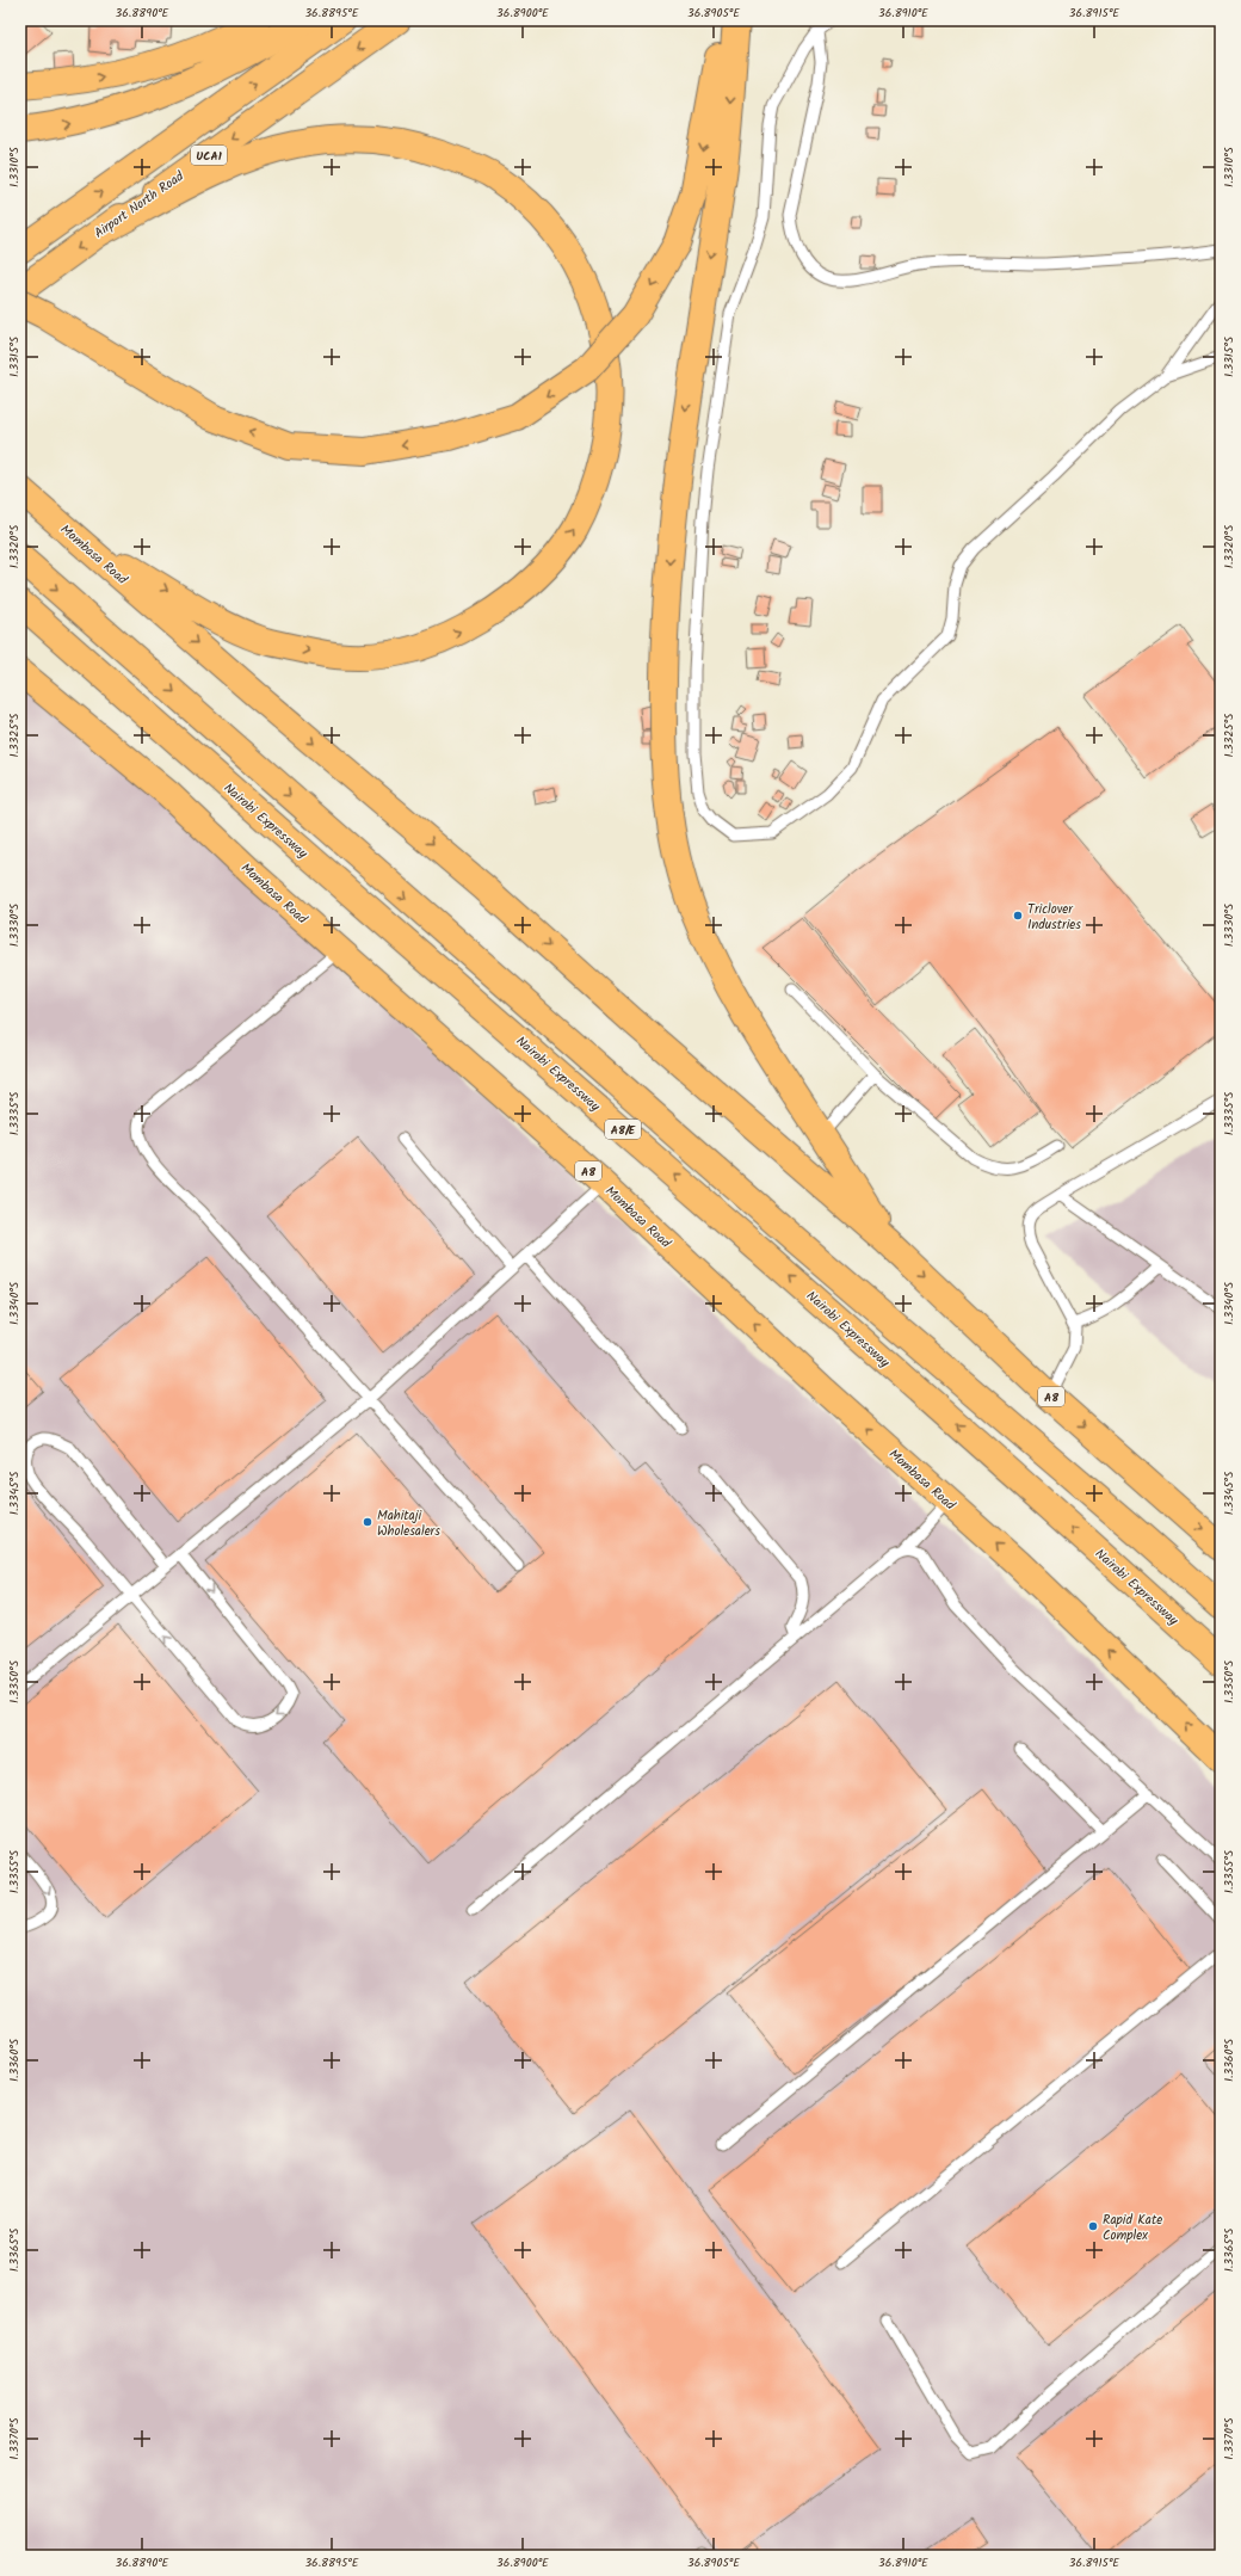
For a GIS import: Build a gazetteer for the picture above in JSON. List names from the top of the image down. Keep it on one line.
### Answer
{"streets":{"main road":["UCA1","Airport North Road","Mombasa Road","Nairobi Expressway","A8/E","A8"]},"places":["Triclover Industries","Mahitaji Wholesalers","Rapid Kate Complex"],"coordinates":["36.8890°E","36.8895°E","36.8900°E","36.8905°E","36.8910°E","36.8915°E","1.3310°S","1.3315°S","1.3320°S","1.3325°S","1.3330°S","1.3335°S","1.3340°S","1.3345°S","1.3350°S","1.3355°S","1.3360°S","1.3365°S","1.3370°S"]}
